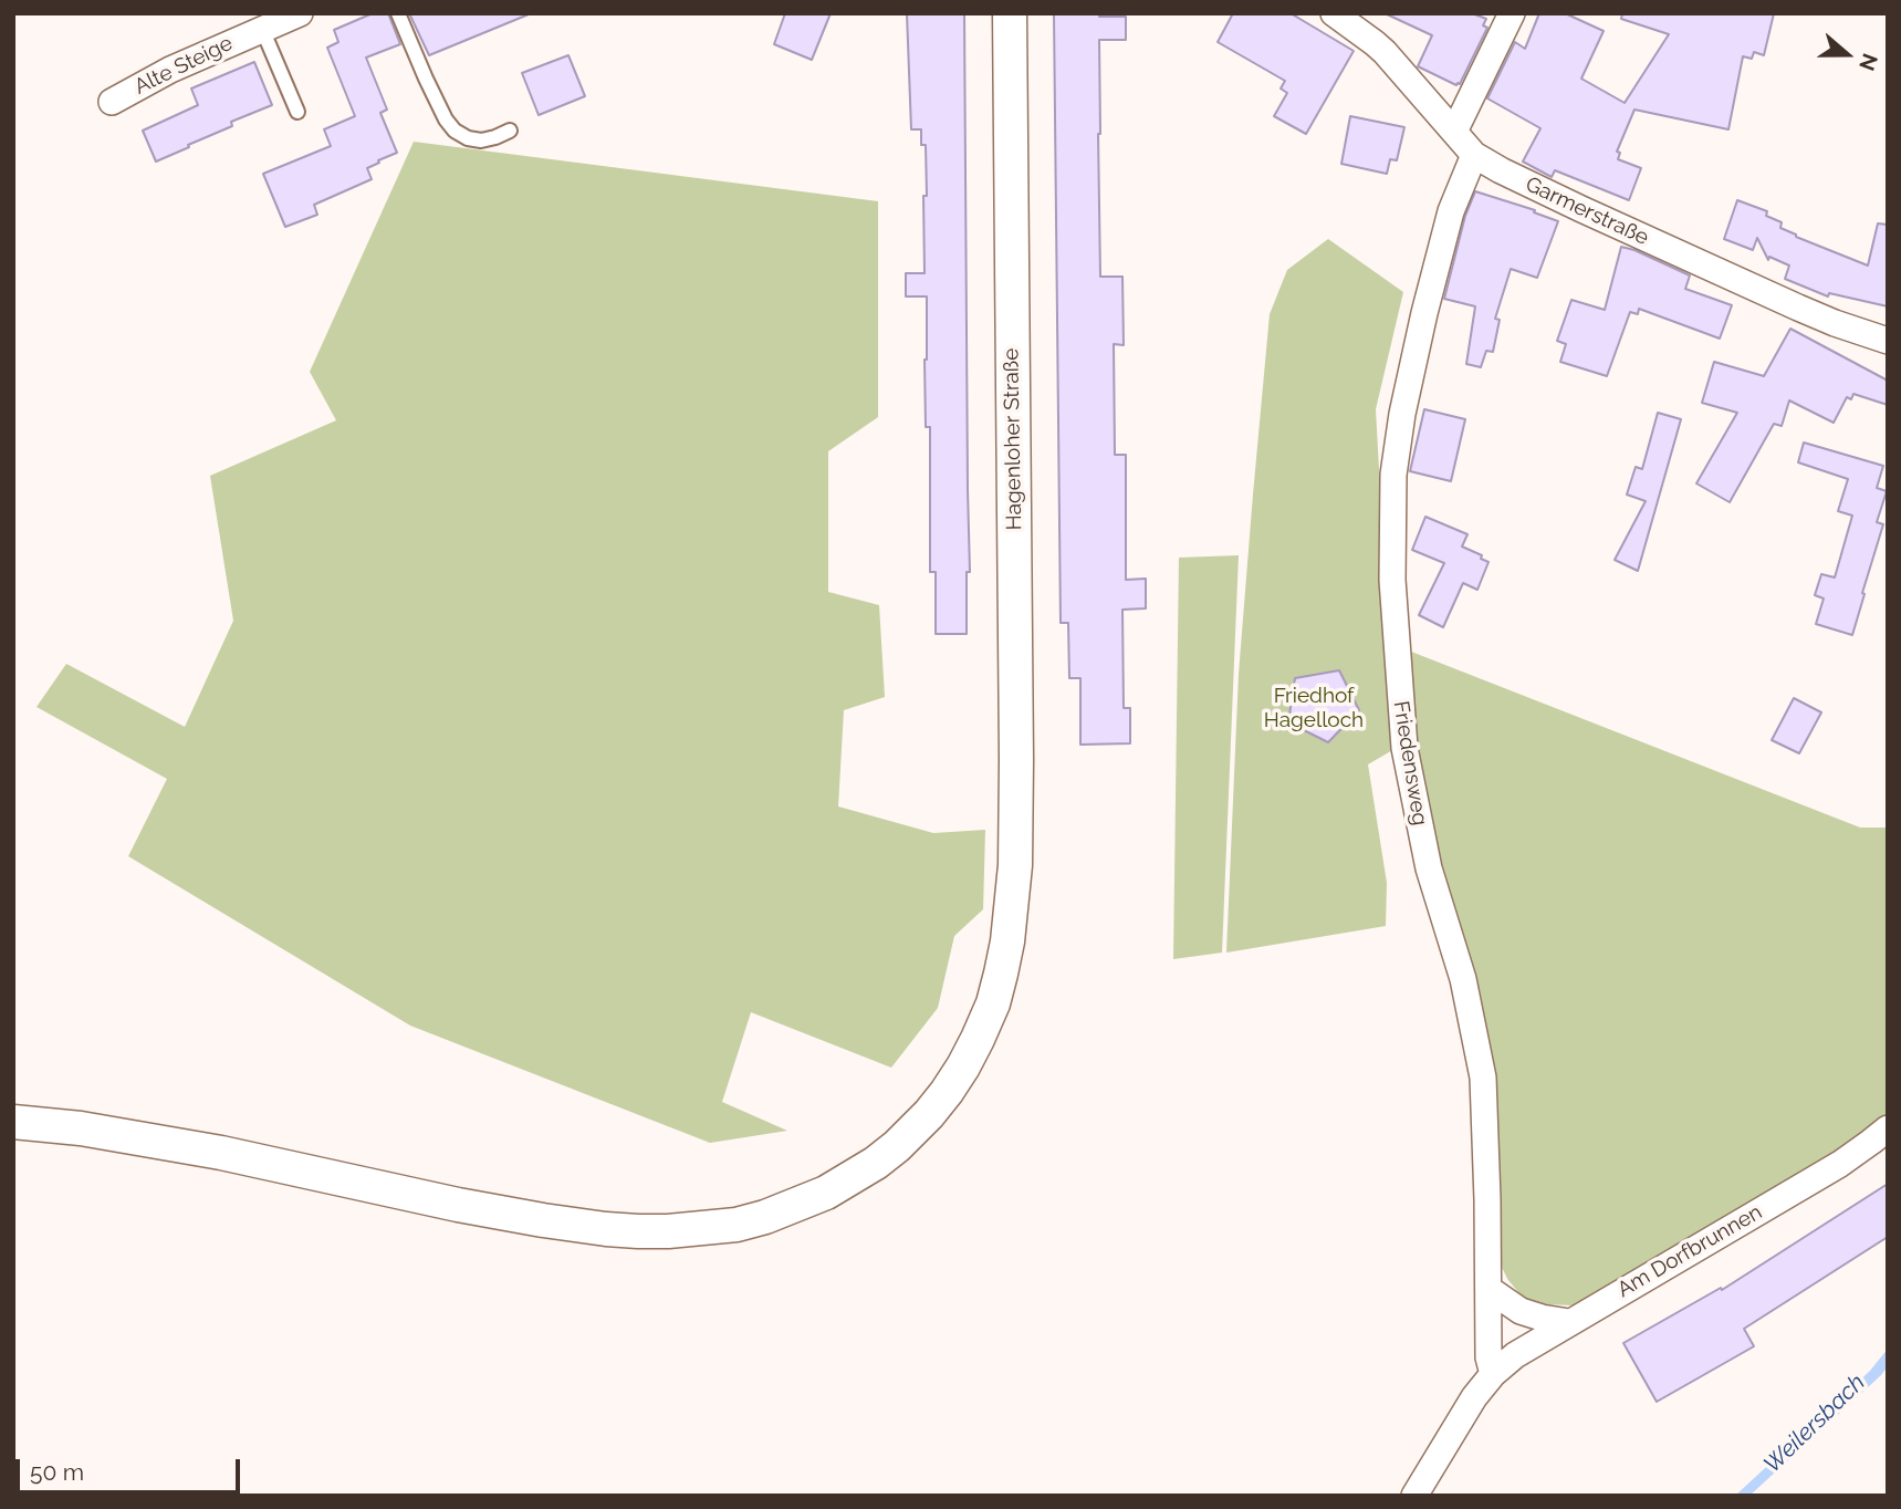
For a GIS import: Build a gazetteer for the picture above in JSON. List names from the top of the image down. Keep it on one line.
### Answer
{"streets":{"street":["Alte Steige","Garmerstraße","Hagenloher Straße","Friedensweg","Am Dorfbrunnen"]},"crossings":[["Garmerstraße","Friedensweg"],["Friedensweg","Am Dorfbrunnen"]],"water":["Weilersbach"],"parks":["Friedhof Hagelloch"],"scale_bar":"50 m","north":"right"}
